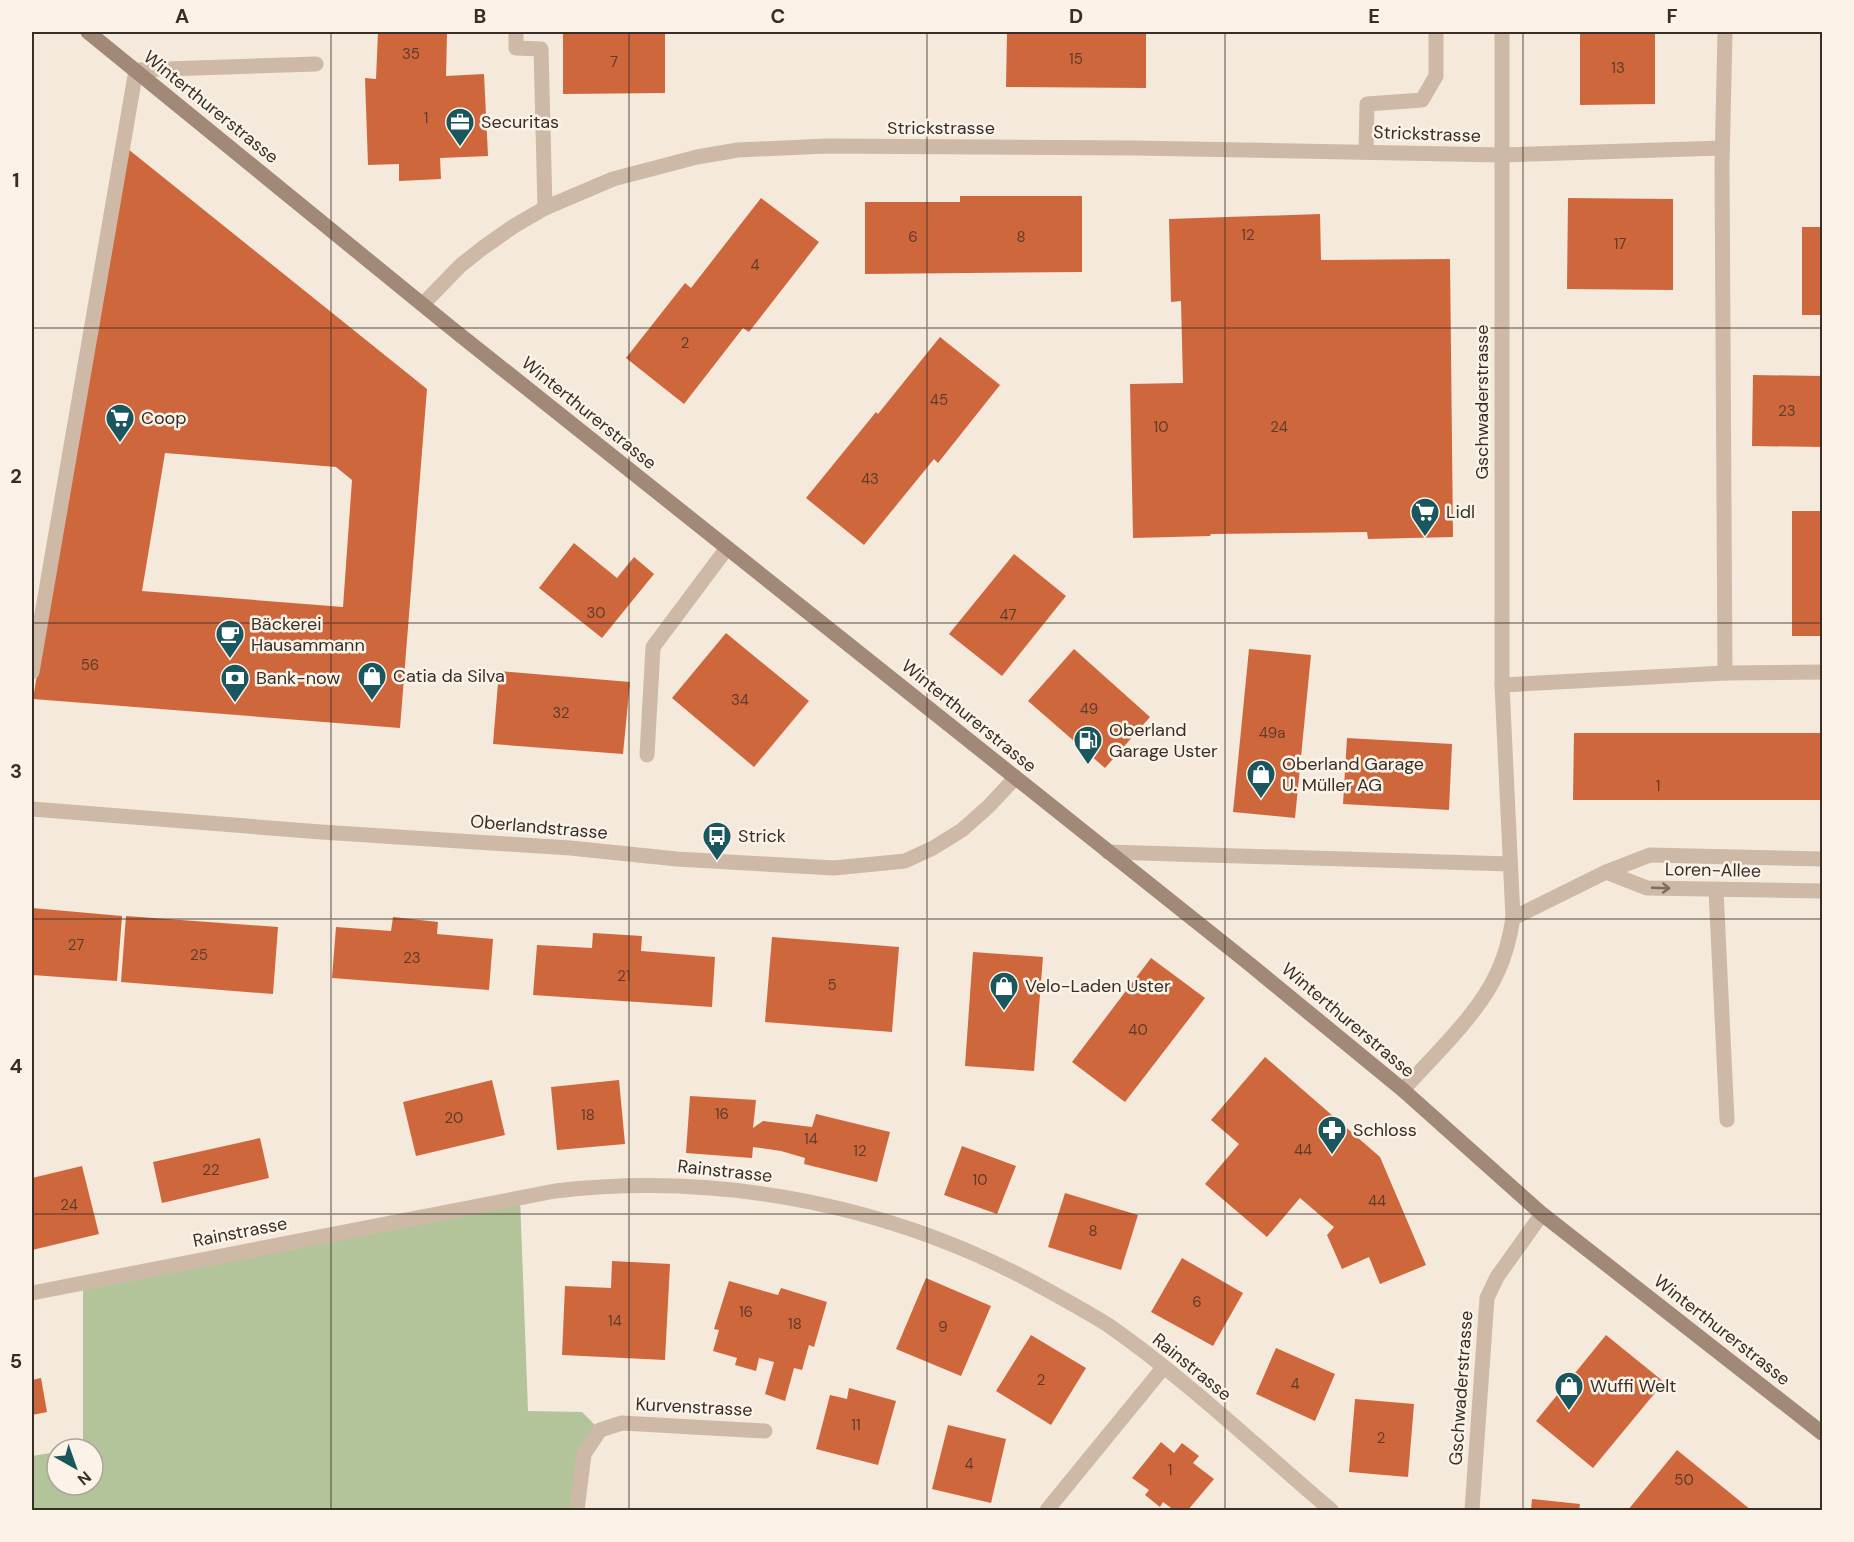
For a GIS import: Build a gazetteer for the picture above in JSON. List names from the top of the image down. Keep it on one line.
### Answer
{"streets":{"main road":["Winterthurerstrasse"],"street":["Strickstrasse","Gschwaderstrasse","Oberlandstrasse","Loren-Allee","Rainstrasse","Kurvenstrasse"]},"crossings":[["Winterthurerstrasse","Strickstrasse"],["Winterthurerstrasse","Gschwaderstrasse"],["Winterthurerstrasse","Oberlandstrasse"],["Strickstrasse","Gschwaderstrasse"],["Gschwaderstrasse","Loren-Allee"]],"places":{"office":["Securitas"],"supermarket":["Coop","Lidl"],"cafe":["Bäckerei Hausammann"],"shop":["Catia da Silva","Oberland Garage U. Müller AG","Velo-Laden Uster","Wuffi Welt"],"bank":["Bank-now"],"fuel station":["Oberland Garage Uster"],"bus stop":["Strick"],"pharmacy":["Schloss"]},"house_numbers":["35","15","7","13","1","12","6","8","17","4","2","45","23","10","24","43","30","47","56","34","49","32","49a","1","27","25","23","21","5","40","16","18","20","14","44","12","22","10","44","24","8","6","16","14","18","9","2","4","11","2","4","1","50"],"north":"bottom right","grid":{"columns":["A","B","C","D","E","F"],"rows":["1","2","3","4","5"]}}
